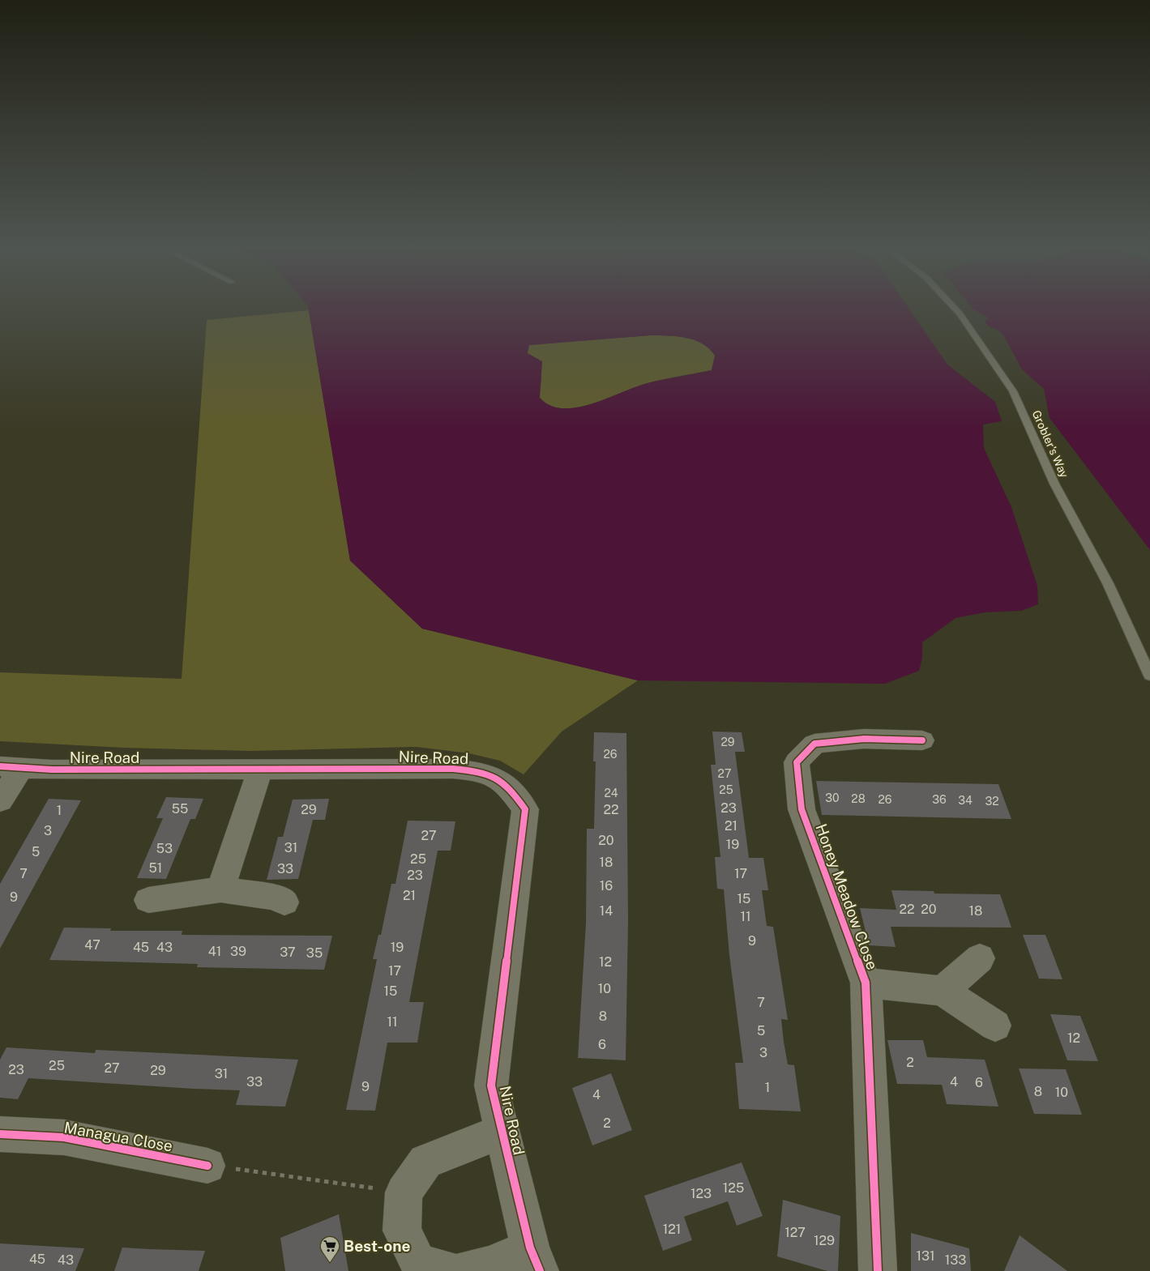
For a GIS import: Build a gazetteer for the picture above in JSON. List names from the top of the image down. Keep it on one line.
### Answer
{"streets":{"street":["Nire Road","Honey Meadow Close","Managua Close"],"lane":["Grobler's Way"]},"places":{"supermarket":["Best-one"]},"house_numbers":["29","26","27","25","24","30","28","26","36","34","32","23","55","29","22","1","21","3","27","20","19","31","53","5","25","18","51","33","7","17","23","16","21","9","15","22","20","14","18","11","9","47","45","43","19","41","39","37","35","12","17","10","15","7","8","11","5","12","6","3","2","25","27","23","29","31","33","4","6","9","1","8","10","4","2","125","123","121","127","129","131","45","43","133"]}
